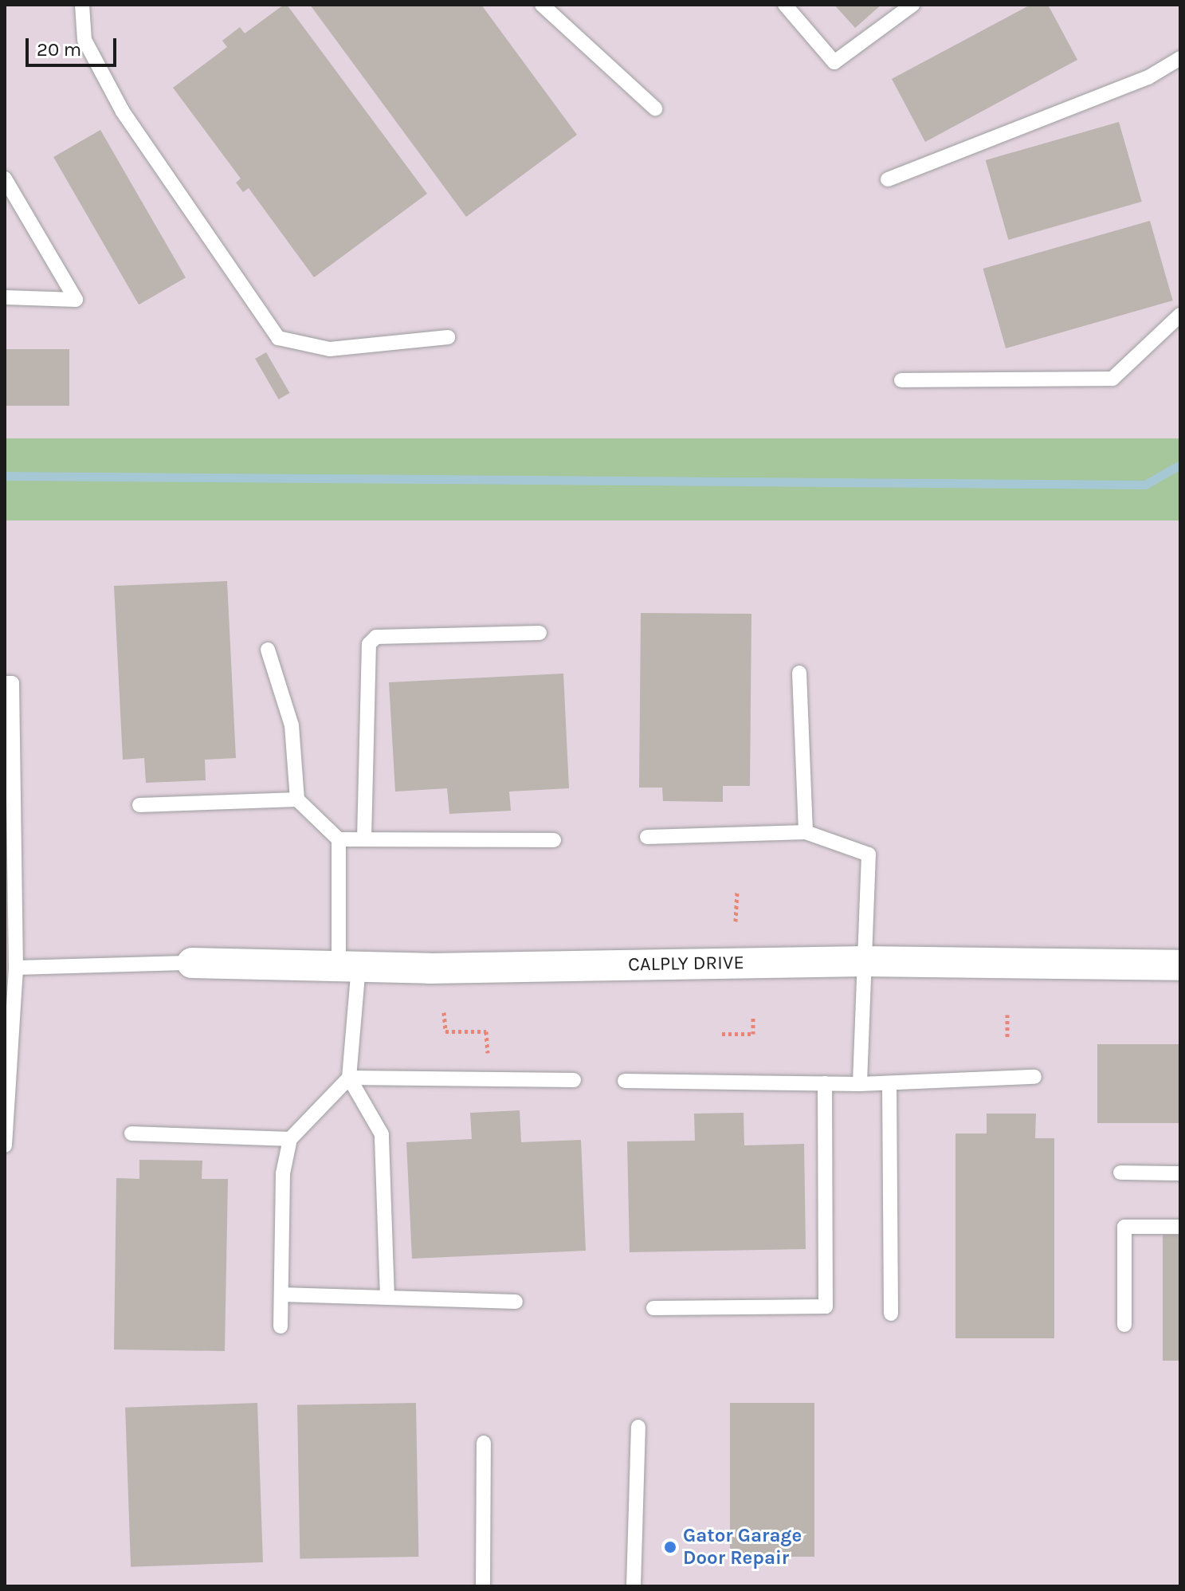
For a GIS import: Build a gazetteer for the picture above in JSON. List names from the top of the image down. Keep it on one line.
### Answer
{"streets":{"street":["CALPLY DRIVE"]},"places":["Gator Garage Door Repair"],"scale_bar":"20 m"}
